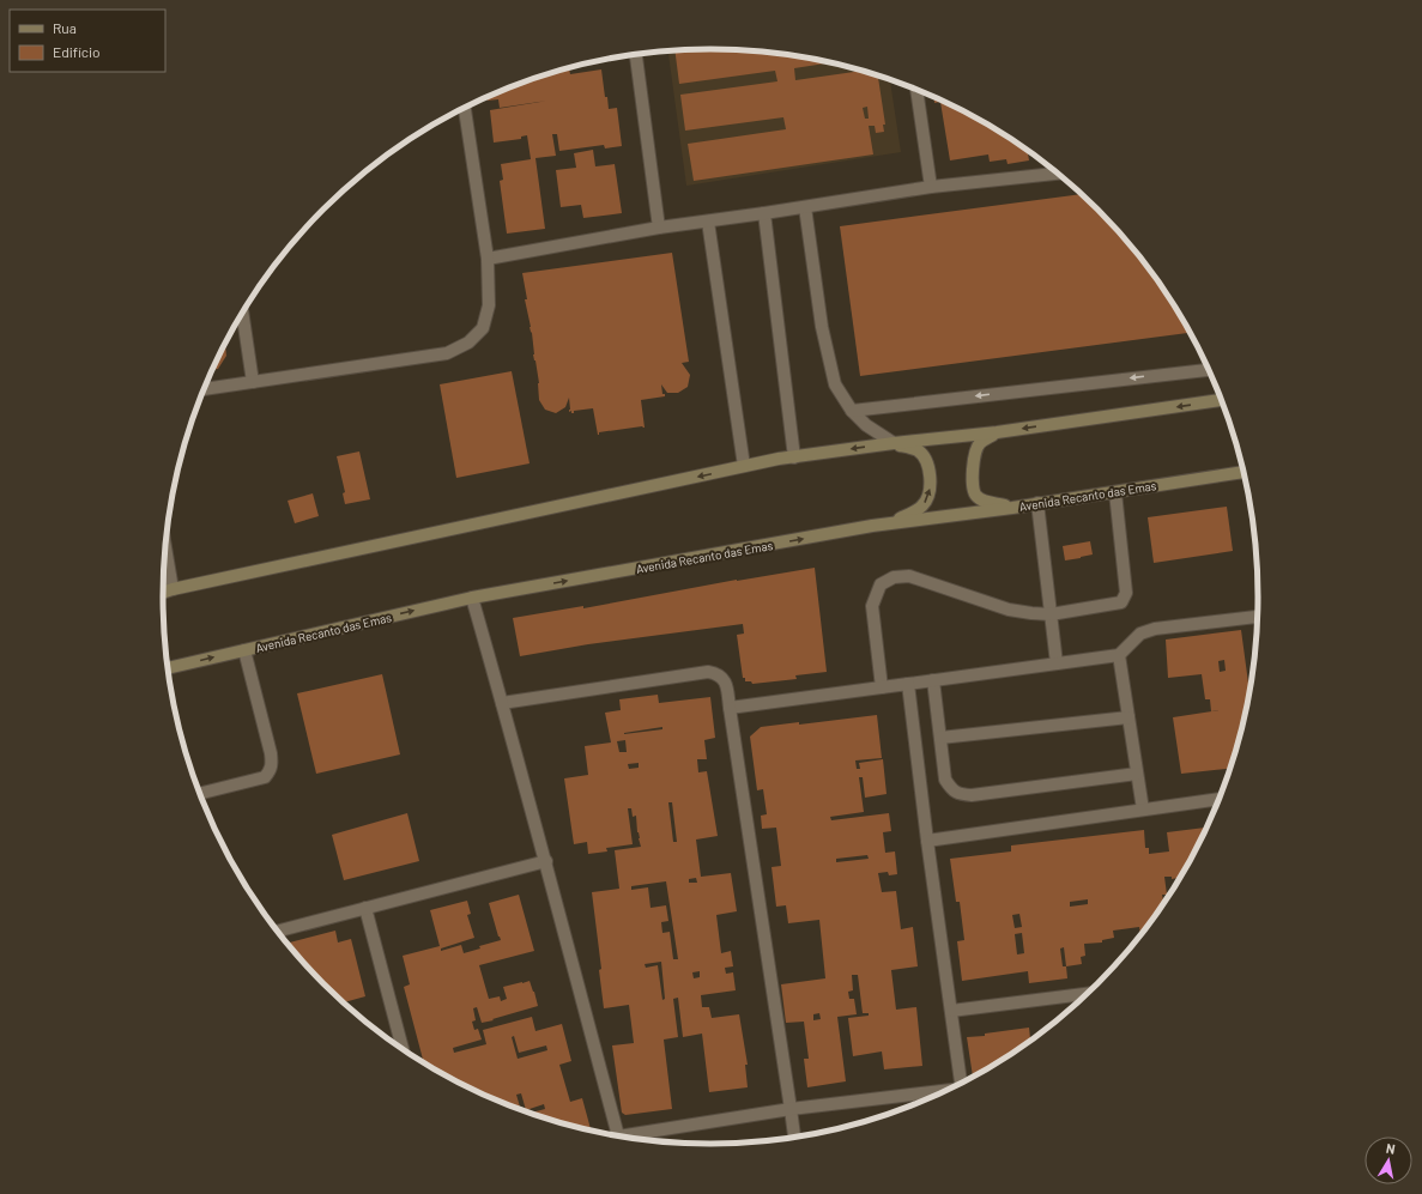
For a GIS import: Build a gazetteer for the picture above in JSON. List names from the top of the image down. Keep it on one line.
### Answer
{"streets":{"main road":["Avenida Recanto das Emas"]},"legend":["Rua","Edifício"],"north":"top"}
